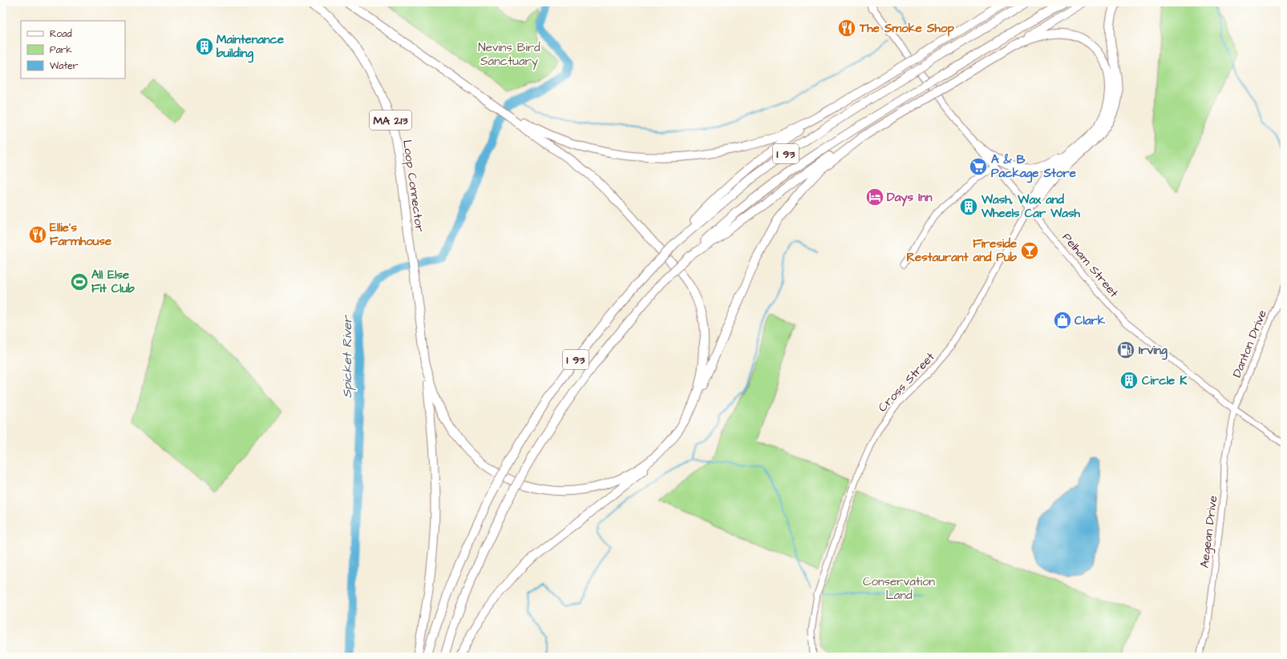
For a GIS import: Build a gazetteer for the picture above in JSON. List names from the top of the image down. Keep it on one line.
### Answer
{"streets":{"highway":["MA 213","I 93","Loop Connector"],"main road":["Pelham Street"],"street":["Danton Drive","Cross Street","Aegean Drive"]},"crossings":[["Pelham Street","Danton Drive"],["Pelham Street","Cross Street"],["Pelham Street","Aegean Drive"],["Danton Drive","Aegean Drive"]],"water":["Spicket River"],"parks":["Nevins Bird Sanctuary","Conservation Land"],"places":{"restaurant":["The Smoke Shop","Ellie's Farmhouse"],"building":["Maintenance building","Wash, Wax and Wheels Car Wash","Circle K"],"supermarket":["A & B Package Store"],"hotel":["Days Inn"],"bar":["Fireside Restaurant and Pub"],"sports":["All Else Fit Club"],"shop":["Clark"],"fuel station":["Irving"]},"legend":["Road","Park","Water"]}
